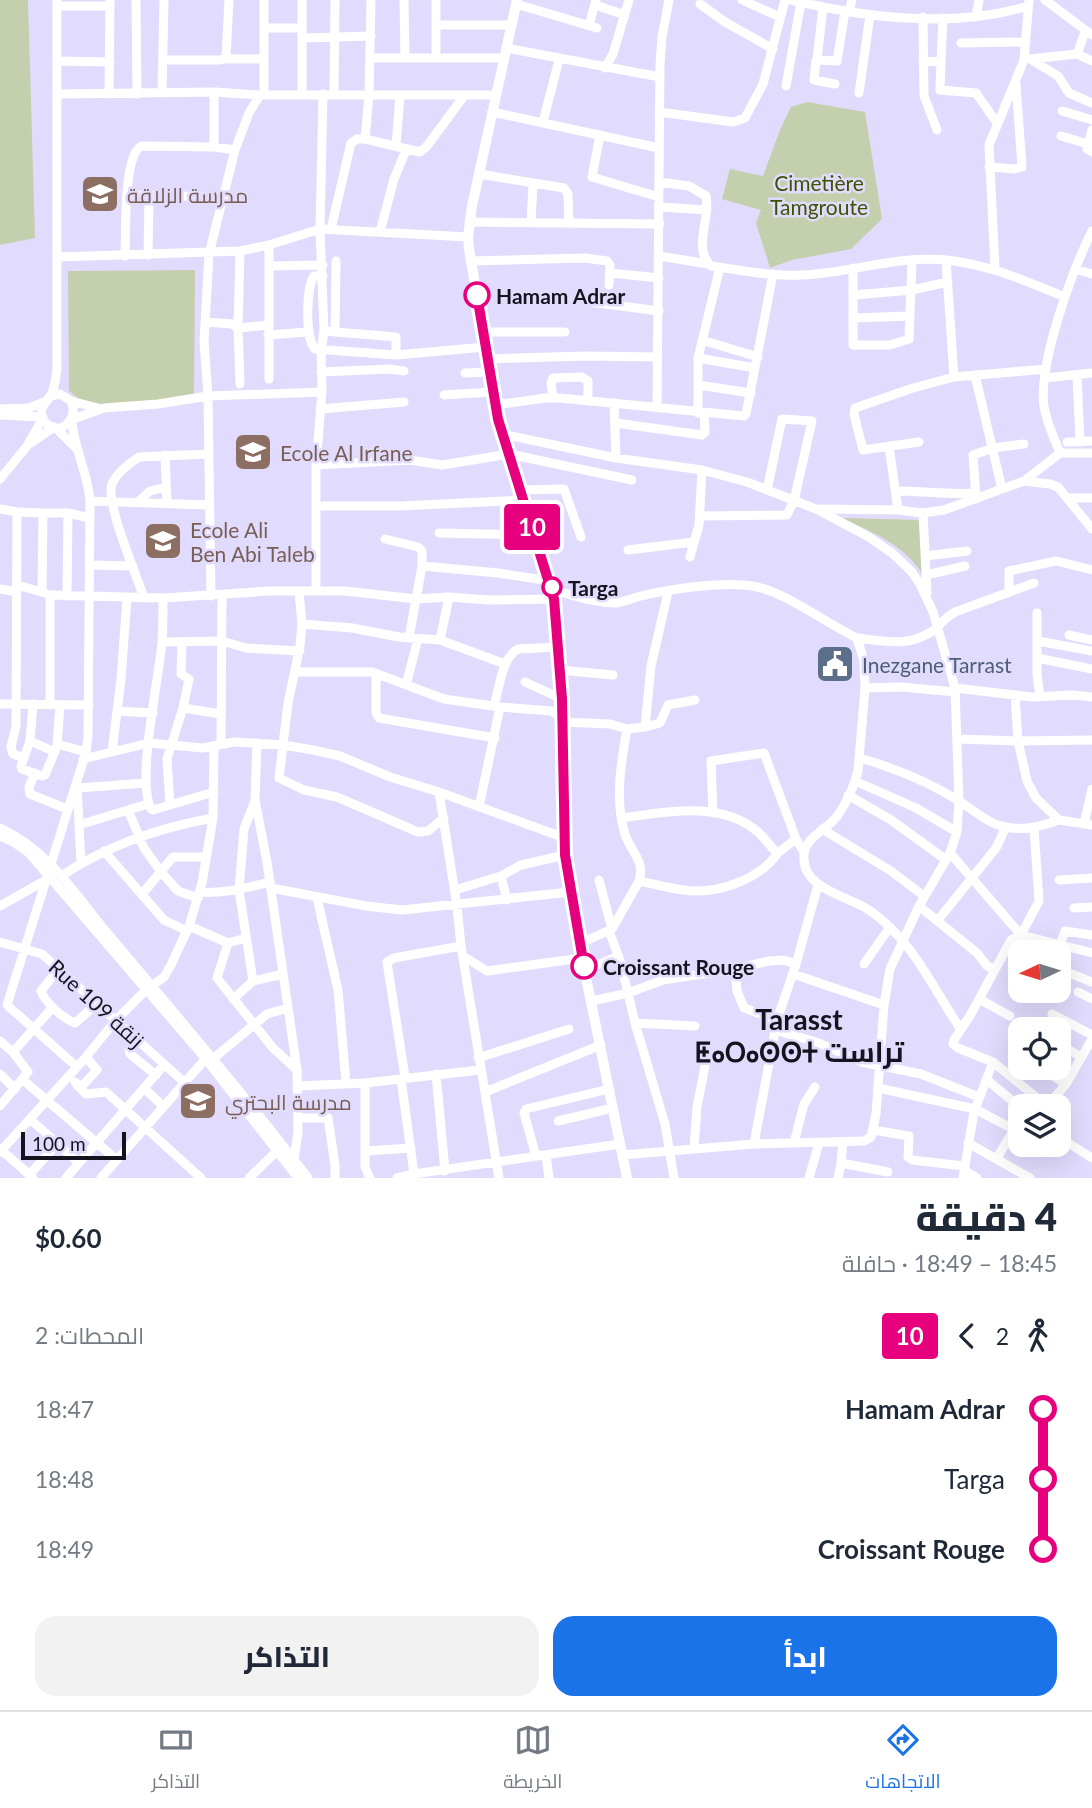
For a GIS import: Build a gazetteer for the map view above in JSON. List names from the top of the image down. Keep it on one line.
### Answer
{"streets":{"street":["Rue 109 زنقة"]},"districts":["Tarasst ⵟⴰⵔⴰⵙⵙⵜ تراست"],"parks":["Cimetière Tamgroute"],"places":{"school or university":["مدرسة الزلاقة","Ecole Al Irfane","Ecole Ali Ben Abi Taleb","مدرسة البحتري"],"other":["Hamam Adrar","Targa","Croissant Rouge"],"public building":["Inezgane Tarrast"]},"lines":["bus line 10"],"scale_bar":"100 m","north":"left","page":{"on_map":"10","scale":"100 m","heading":["4 دقيقة","18:45 – 18:49 · حافلة","$0.60"],"legs":["2","10","المحطات: 2"],"list":[{"name":"Hamam Adrar","value":"18:47"},{"name":"Targa","value":"18:48"},{"name":"Croissant Rouge","value":"18:49"}],"buttons":["ابدأ","التذاكر"],"tabs":["الاتجاهات","الخريطة","التذاكر"]}}
